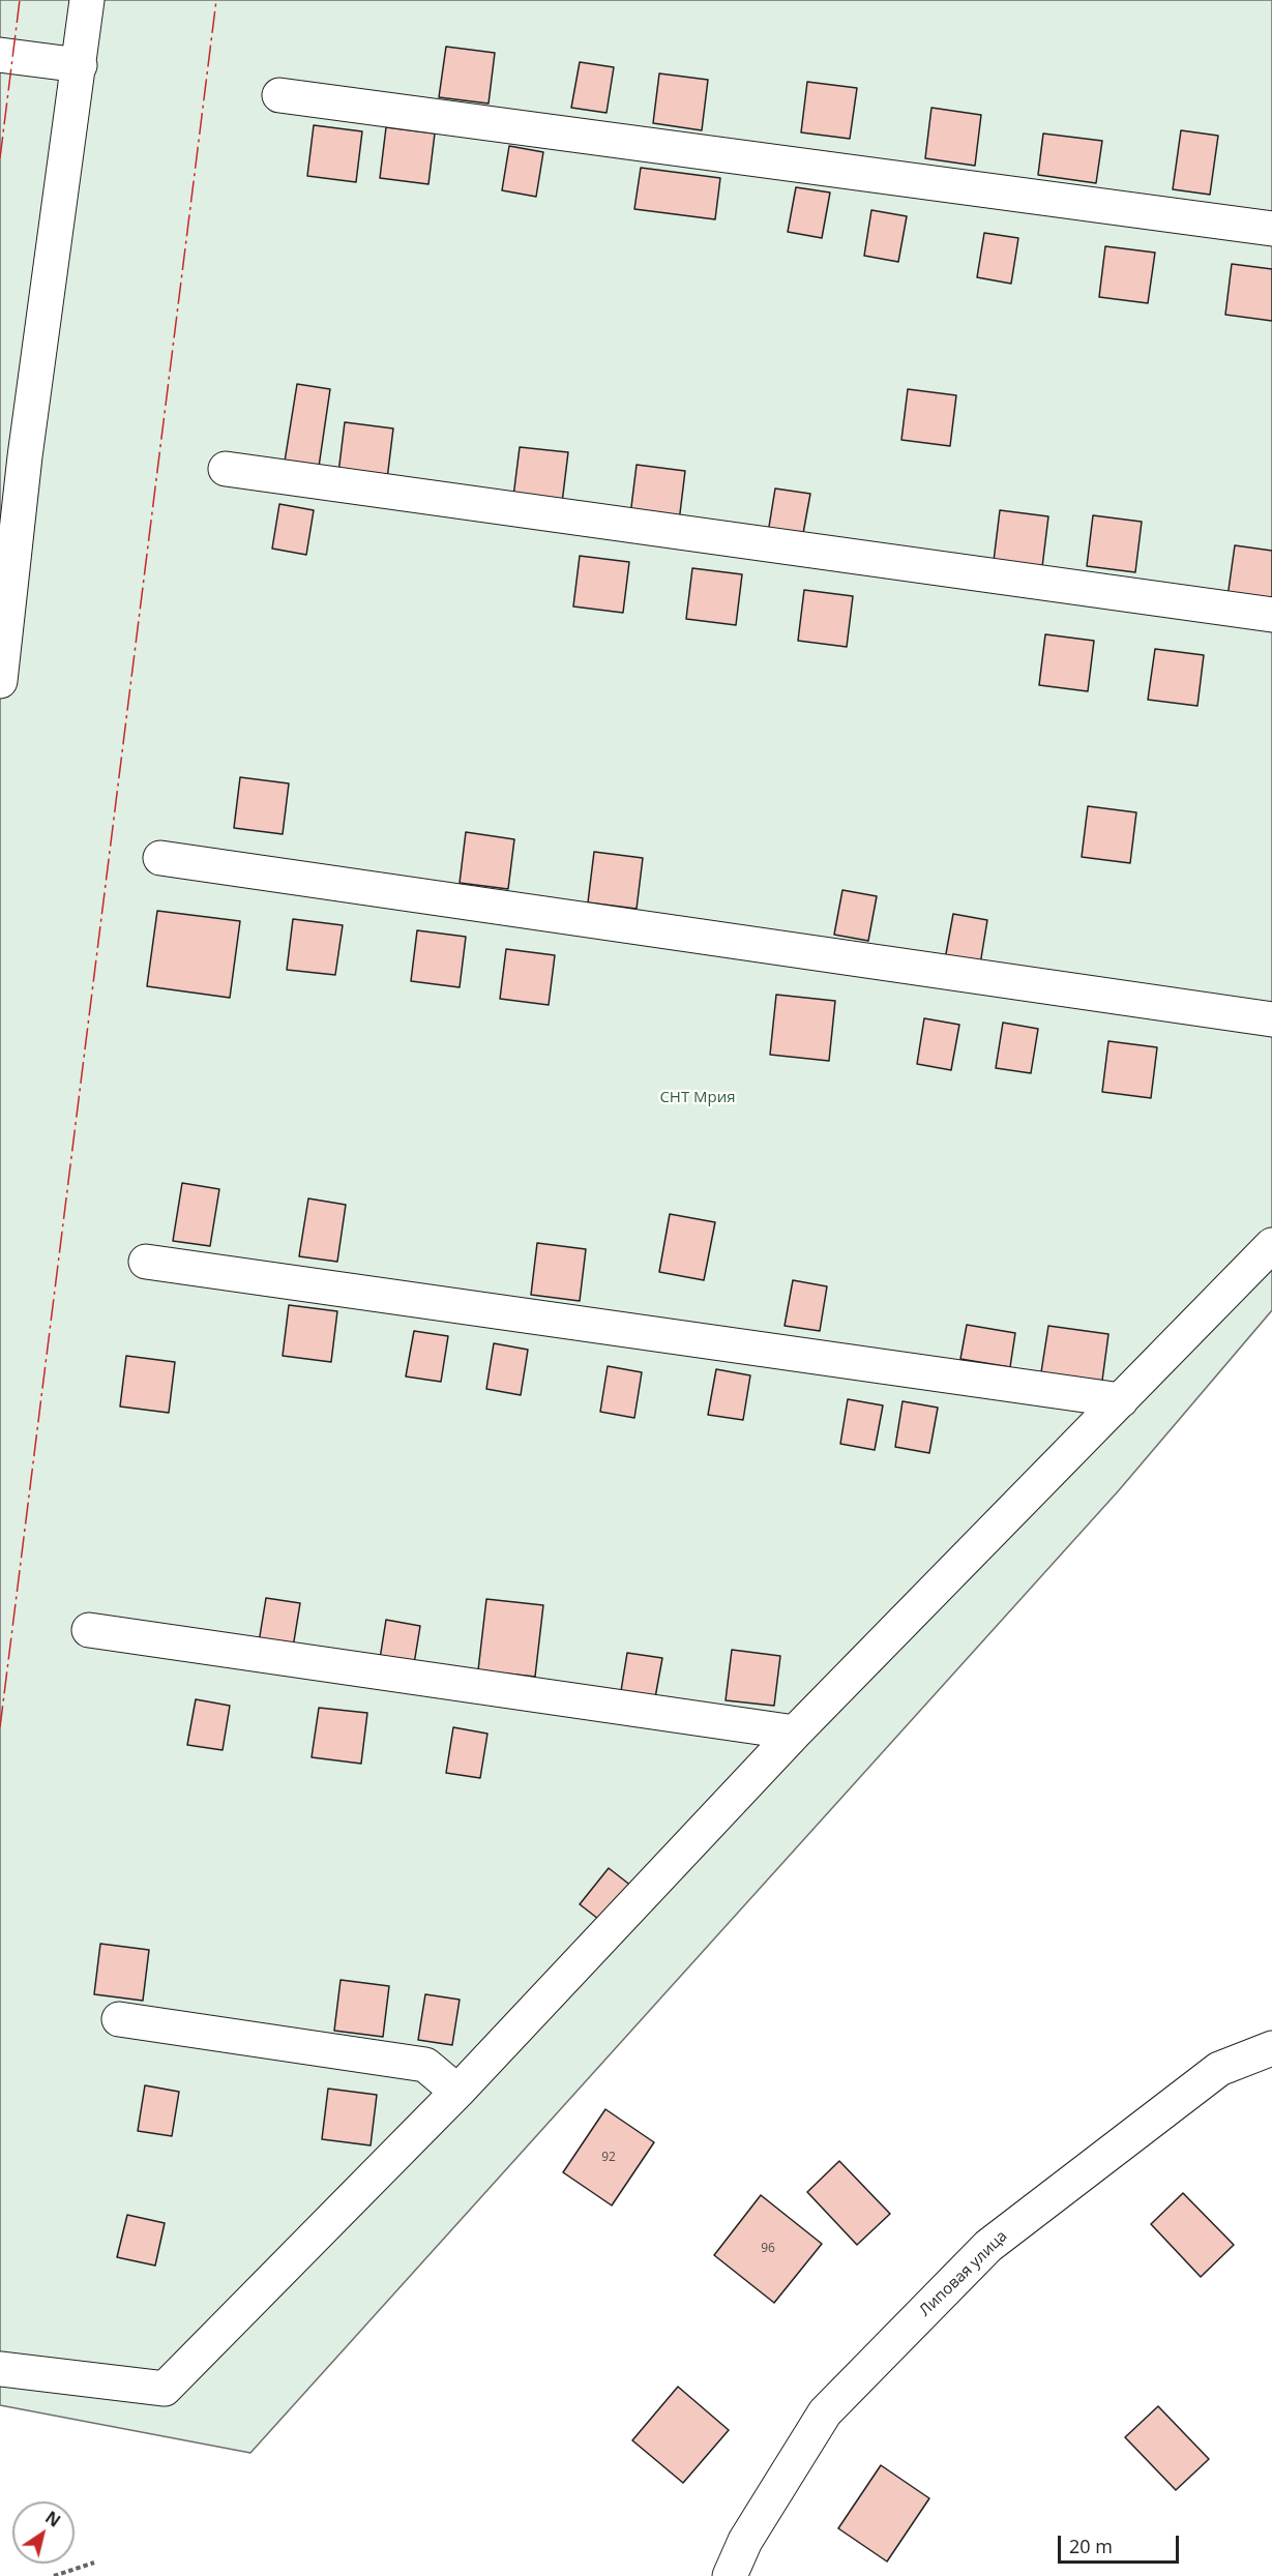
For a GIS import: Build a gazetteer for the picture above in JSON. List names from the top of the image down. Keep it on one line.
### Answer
{"streets":{"street":["Липовая улица"]},"parks":["СНТ Мрия"],"house_numbers":["92","96"],"scale_bar":"20 m","north":"top right"}
